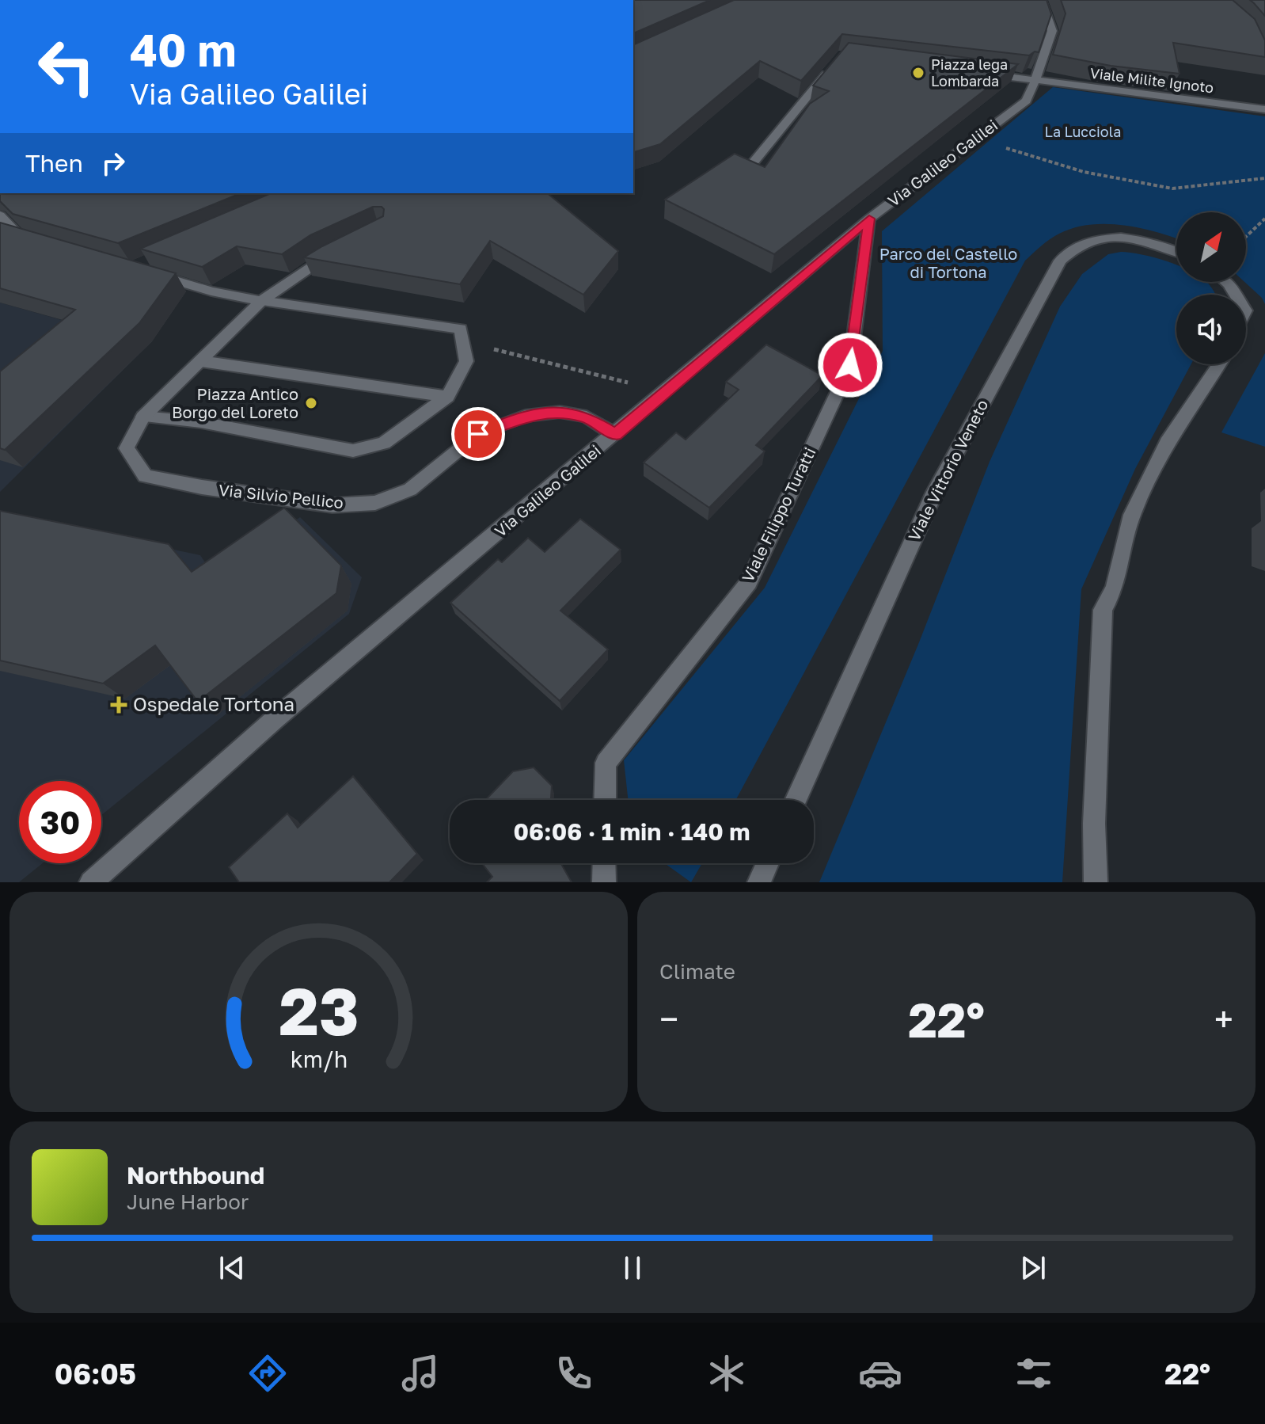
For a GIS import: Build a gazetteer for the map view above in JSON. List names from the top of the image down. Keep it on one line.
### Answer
{"streets":{"street":["Viale Milite Ignoto","Via Galileo Galilei","Viale Vittorio Veneto","Via Silvio Pellico","Viale Filippo Turatti"]},"crossings":[["Viale Milite Ignoto","Via Galileo Galilei"],["Via Galileo Galilei","Via Silvio Pellico"],["Via Galileo Galilei","Viale Filippo Turatti"]],"parks":["La Lucciola","Parco del Castello di Tortona"],"places":{"other":["Piazza lega Lombarda","Piazza Antico Borgo del Loreto"],"health":["Ospedale Tortona"]},"north":"top right","page":{"turn":["40 m","Via Galileo Galilei"],"then":"Then","limit":"30","trip":"06:06 · 1 min · 140 m","tile":"Climate","heat":["−","22°","+"],"song":["Northbound","June Harbor"],"tabs":["06:05","22°"],"gauge":["23","km/h"]}}
